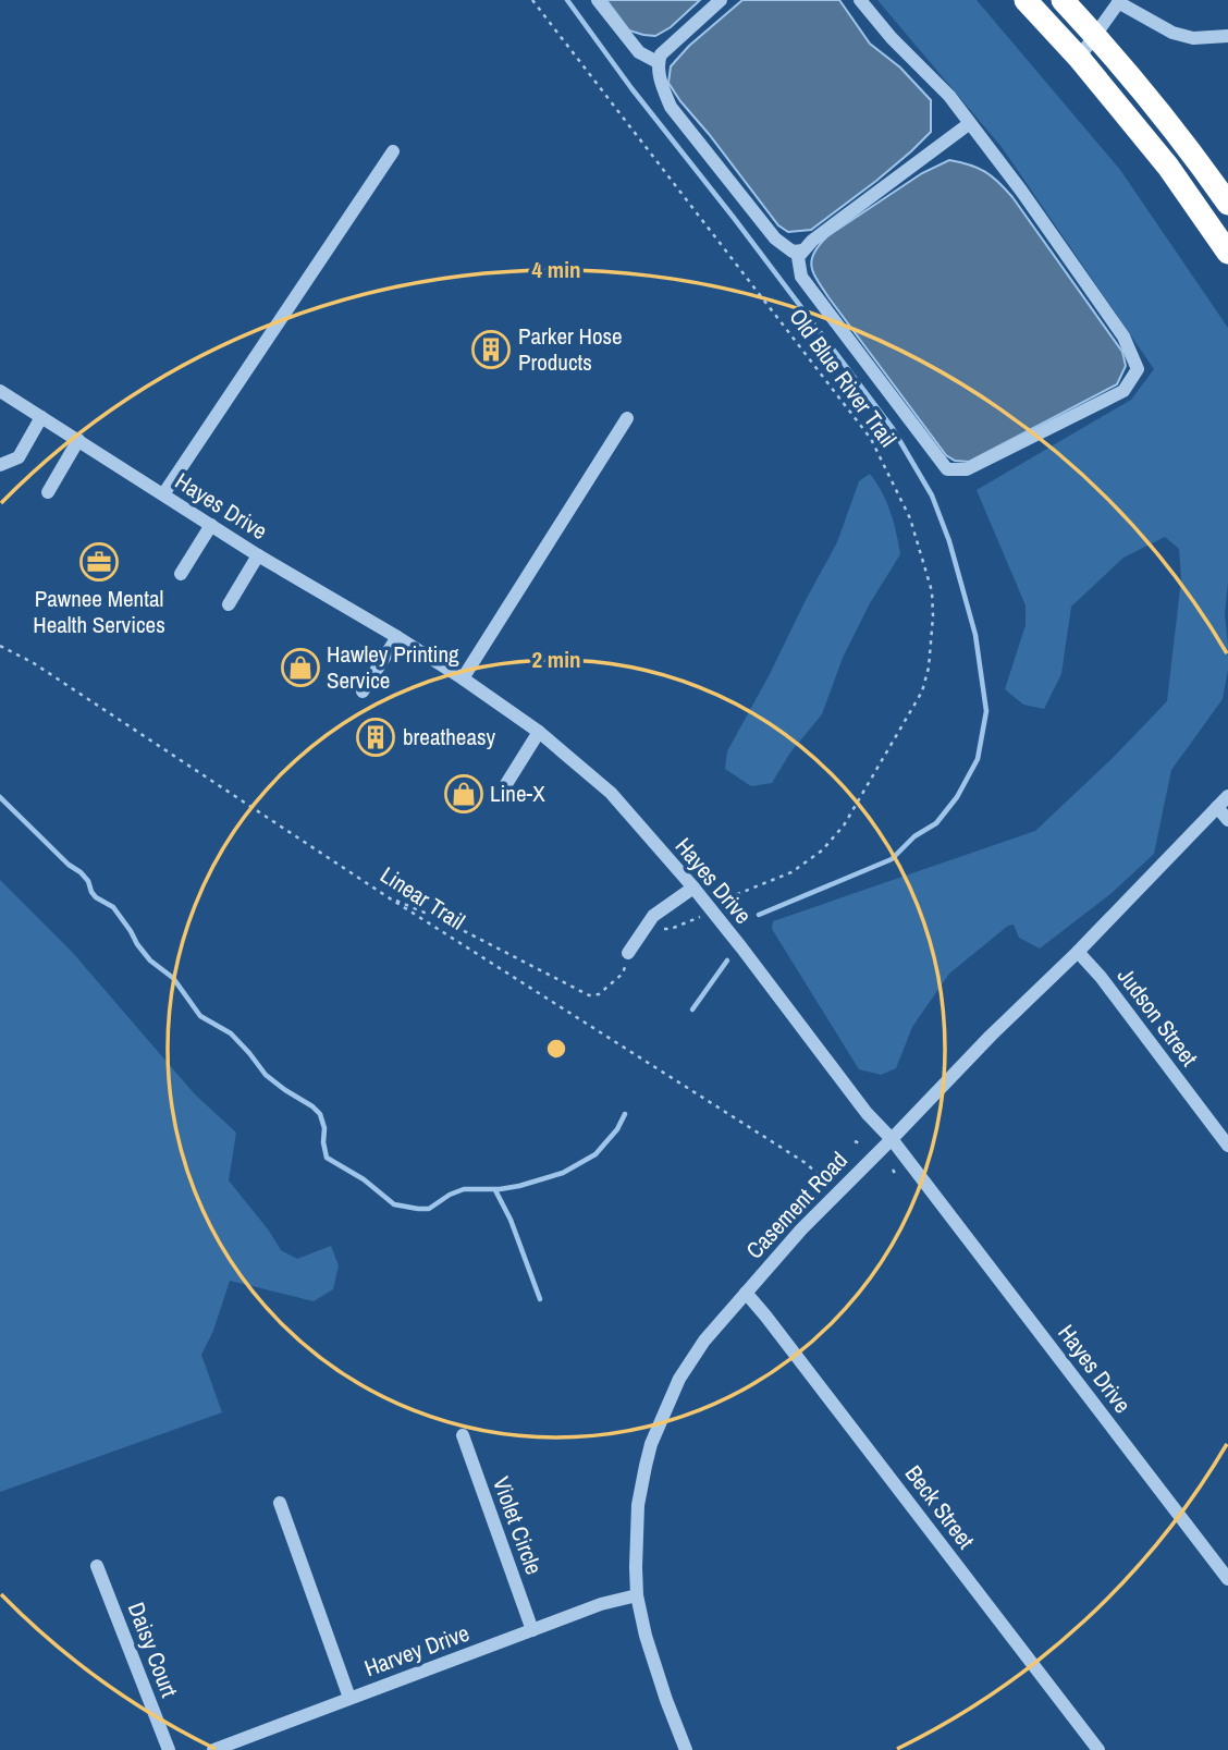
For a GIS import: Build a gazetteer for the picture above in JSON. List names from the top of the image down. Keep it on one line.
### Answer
{"streets":{"street":["Hayes Drive","Judson Street","Casement Road","Beck Street","Violet Circle","Daisy Court","Harvey Drive"],"path":["Old Blue River Trail","Linear Trail"]},"crossings":[["Old Blue River Trail","Hayes Drive"],["Hayes Drive","Casement Road"],["Judson Street","Casement Road"],["Casement Road","Beck Street"],["Casement Road","Harvey Drive"],["Violet Circle","Harvey Drive"]],"places":{"building":["Parker Hose Products","breatheasy"],"office":["Pawnee Mental Health Services"],"shop":["Hawley Printing Service","Line-X"]},"rings":["4 min","2 min"]}
